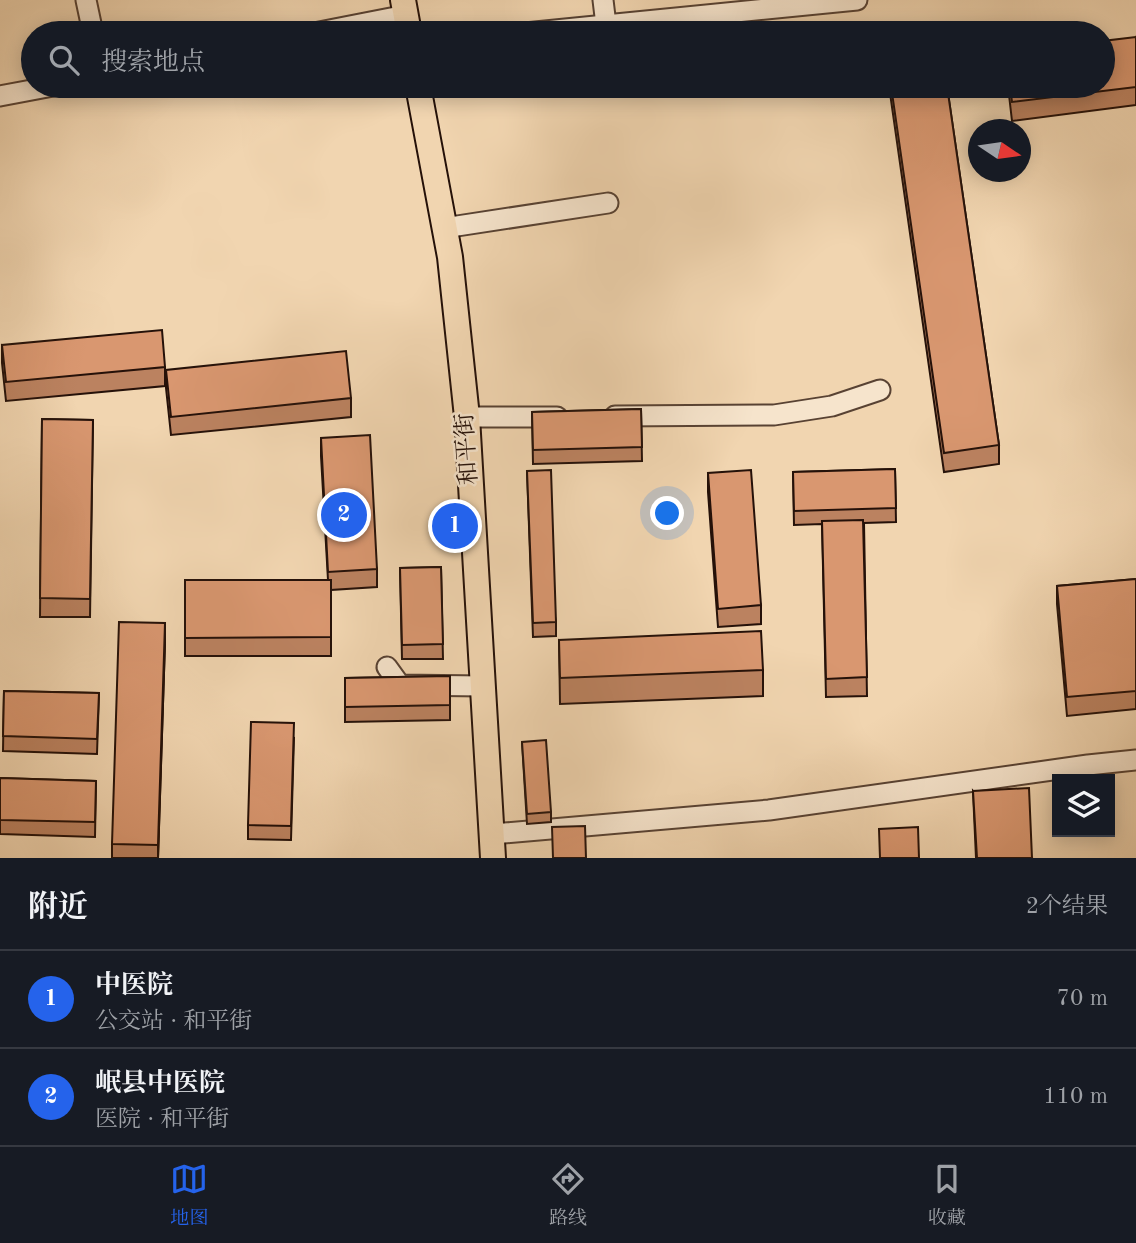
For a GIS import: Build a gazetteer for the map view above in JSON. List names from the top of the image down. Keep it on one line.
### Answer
{"streets":{"main road":["和平街"]},"north":"right","page":{"search":"搜索地点","pins":["2","1"],"heading":["附近","2个结果"],"list":[{"mark":"1","name":"中医院","note":"公交站 · 和平街","value":"70 m"},{"mark":"2","name":"岷县中医院","note":"医院 · 和平街","value":"110 m"}],"nav":["地图","路线","收藏"]}}
